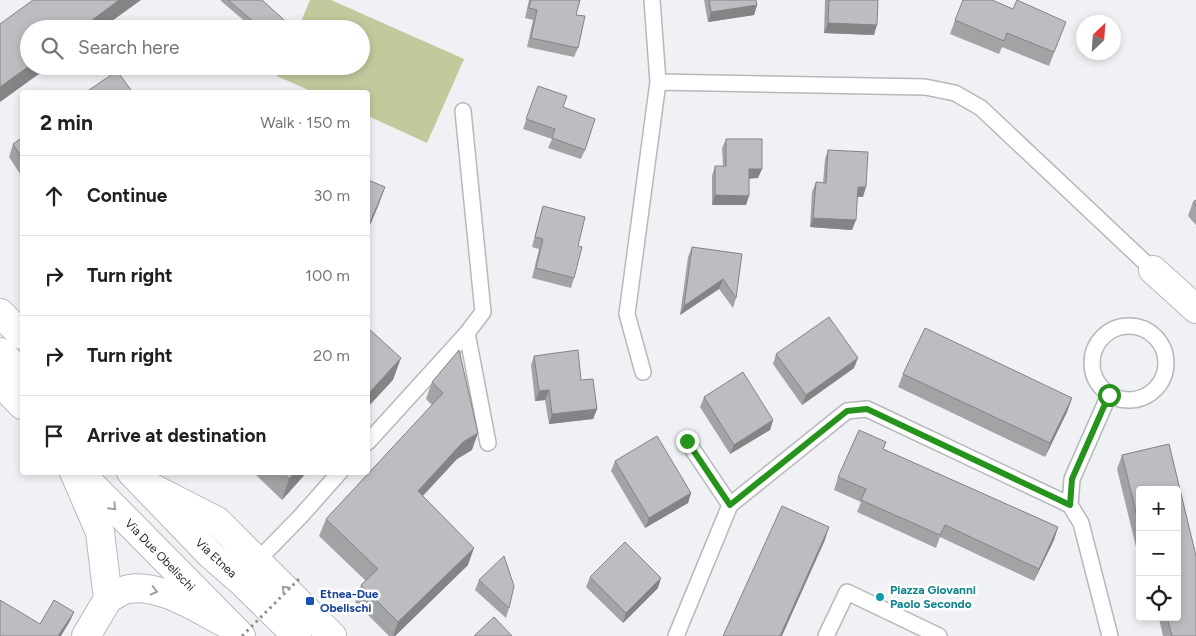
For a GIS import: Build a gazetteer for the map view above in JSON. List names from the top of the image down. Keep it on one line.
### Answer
{"streets":{"street":["Via Due Obelischi","Via Etnea"]},"places":{"other":["Piazza Giovanni Paolo Secondo"],"transit":["Etnea-Due Obelischi"]},"north":"top right","page":{"search":"Search here","heading":["2 min","Walk · 150 m"],"list":[["Continue","30 m"],["Turn right","100 m"],["Turn right","20 m"],"Arrive at destination"],"map_buttons":["+","−"]}}
